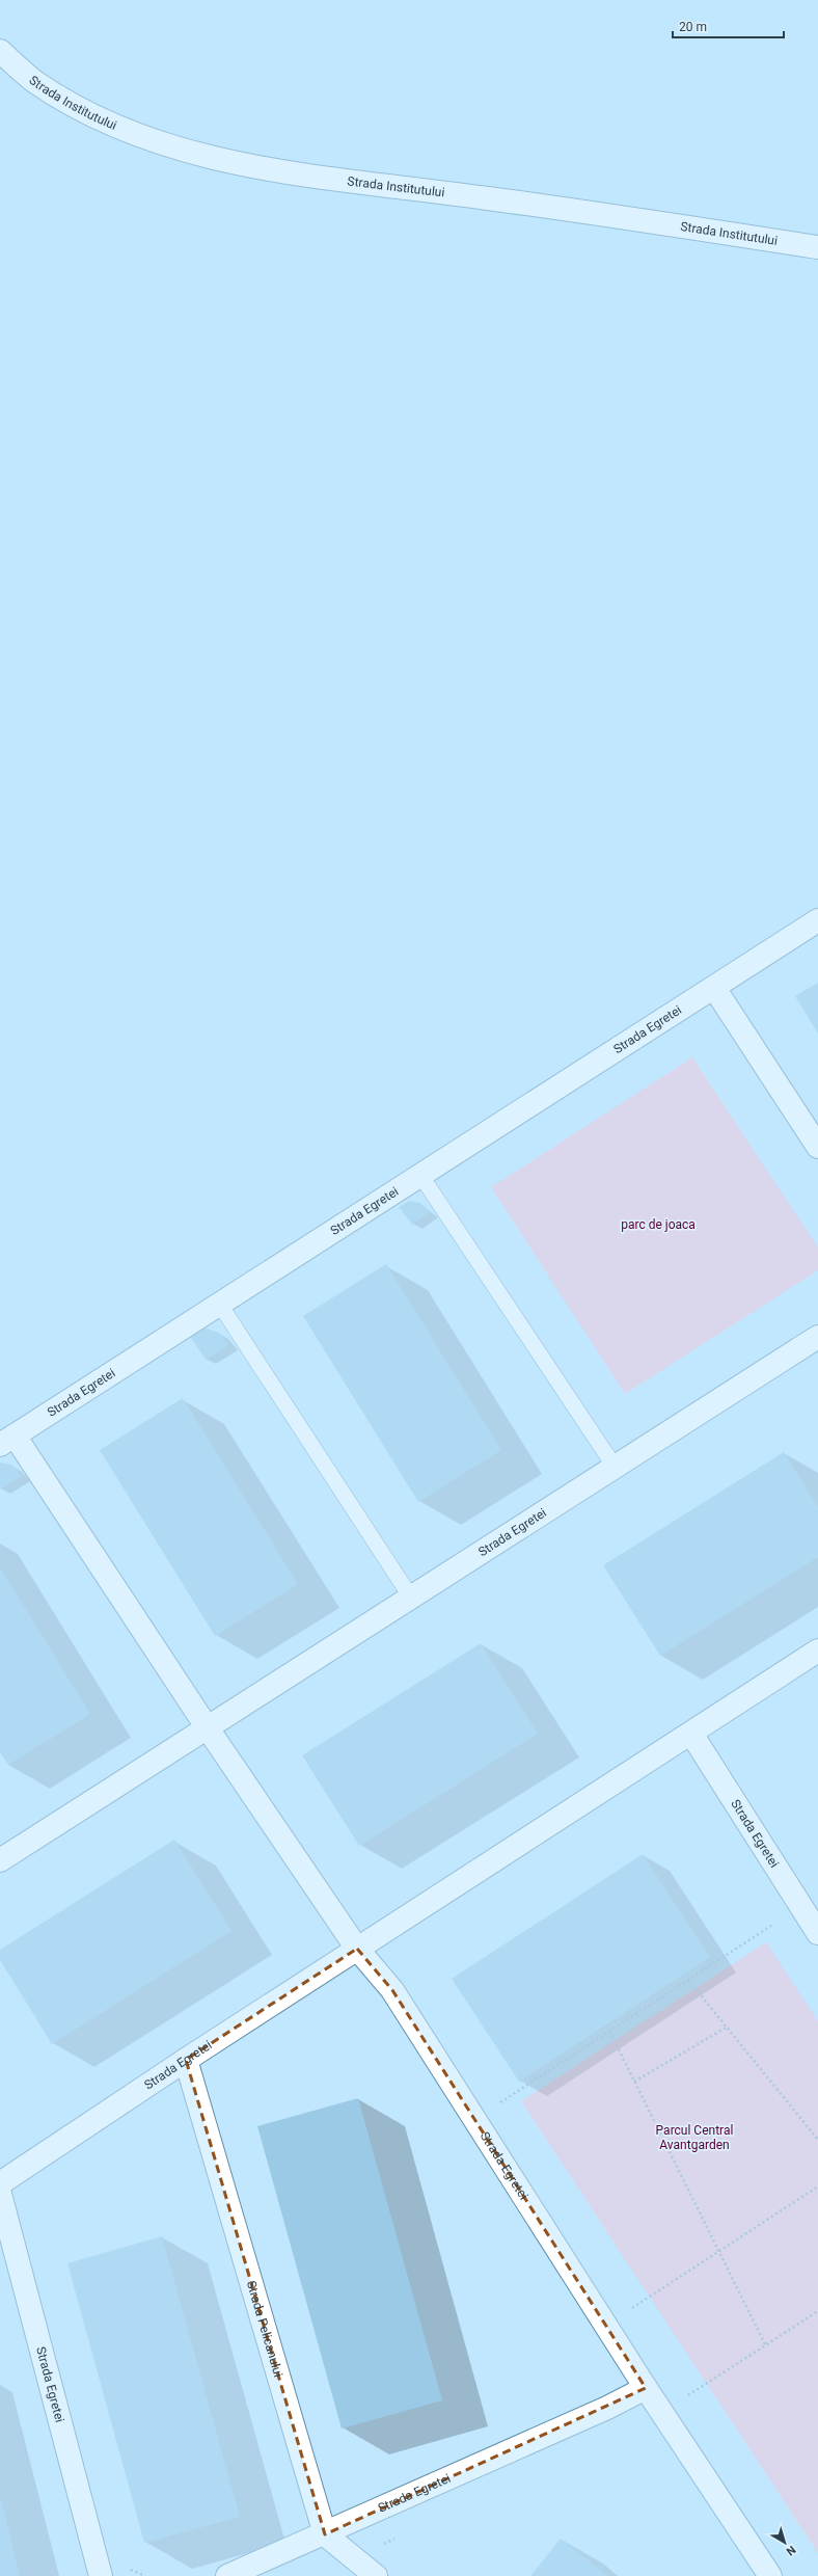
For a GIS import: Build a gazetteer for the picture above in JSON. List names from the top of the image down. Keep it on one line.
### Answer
{"streets":{"street":["Strada Institutului","Strada Egretei","Strada Pelicanului"]},"crossings":[["Strada Egretei","Strada Pelicanului"]],"parks":["parc de joaca","Parcul Central Avantgarden"],"scale_bar":"20 m","north":"bottom right"}
